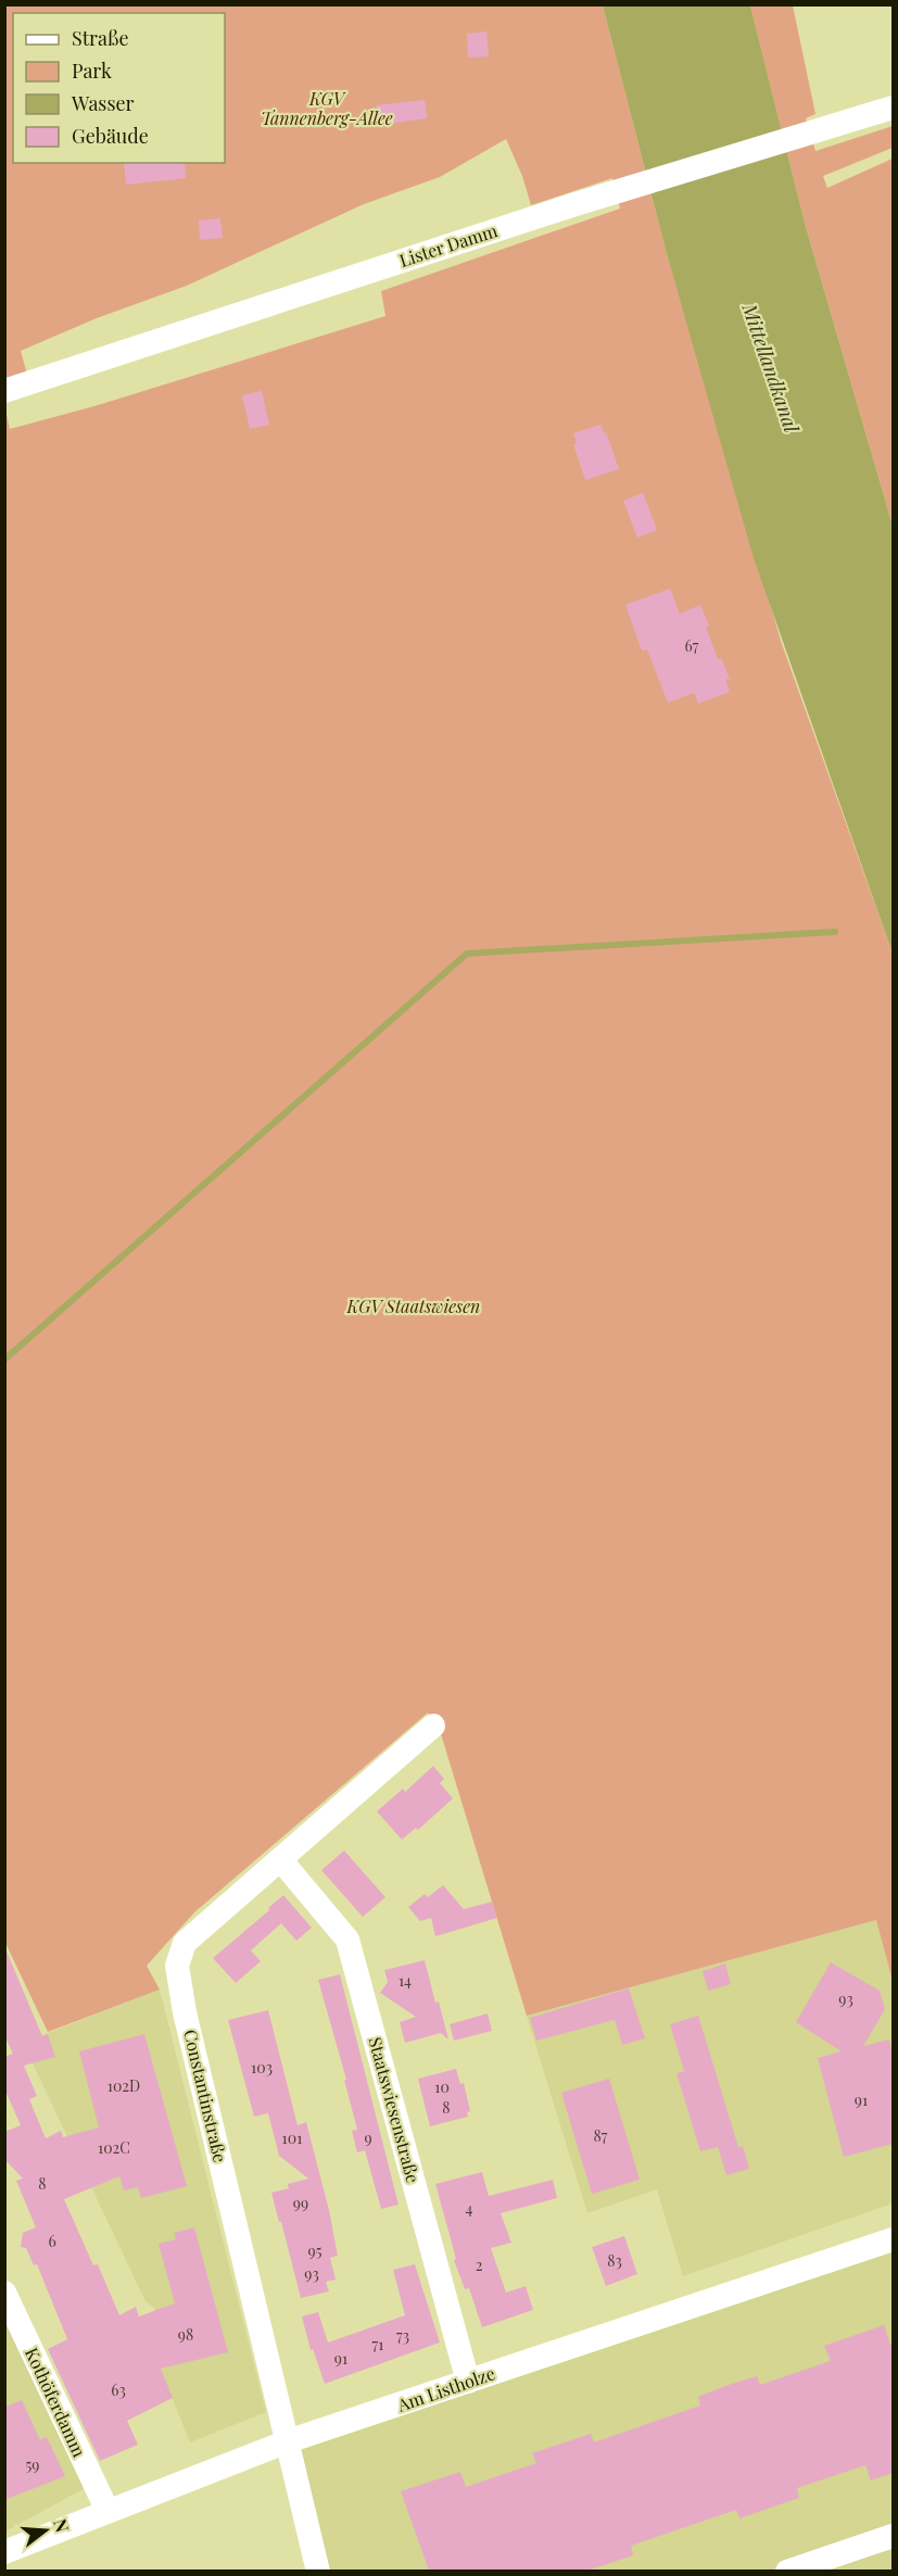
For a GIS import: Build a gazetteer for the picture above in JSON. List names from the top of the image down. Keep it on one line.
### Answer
{"streets":{"street":["Lister Damm","Constantinstraße","Staatswiesenstraße","Am Listholze","Kothöferdamm"]},"crossings":[["Constantinstraße","Staatswiesenstraße"],["Constantinstraße","Am Listholze"],["Staatswiesenstraße","Am Listholze"],["Am Listholze","Kothöferdamm"]],"water":["Mittellandkanal"],"parks":["KGV Tannenberg-Allee","KGV Staatswiesen"],"house_numbers":["67","14","93","103","102D","10","91","8","87","101","9","102C","8","99","4","6","95","83","2","93","98","73","71","91","63","59"],"legend":["Straße","Park","Wasser","Gebäude"],"north":"right"}
